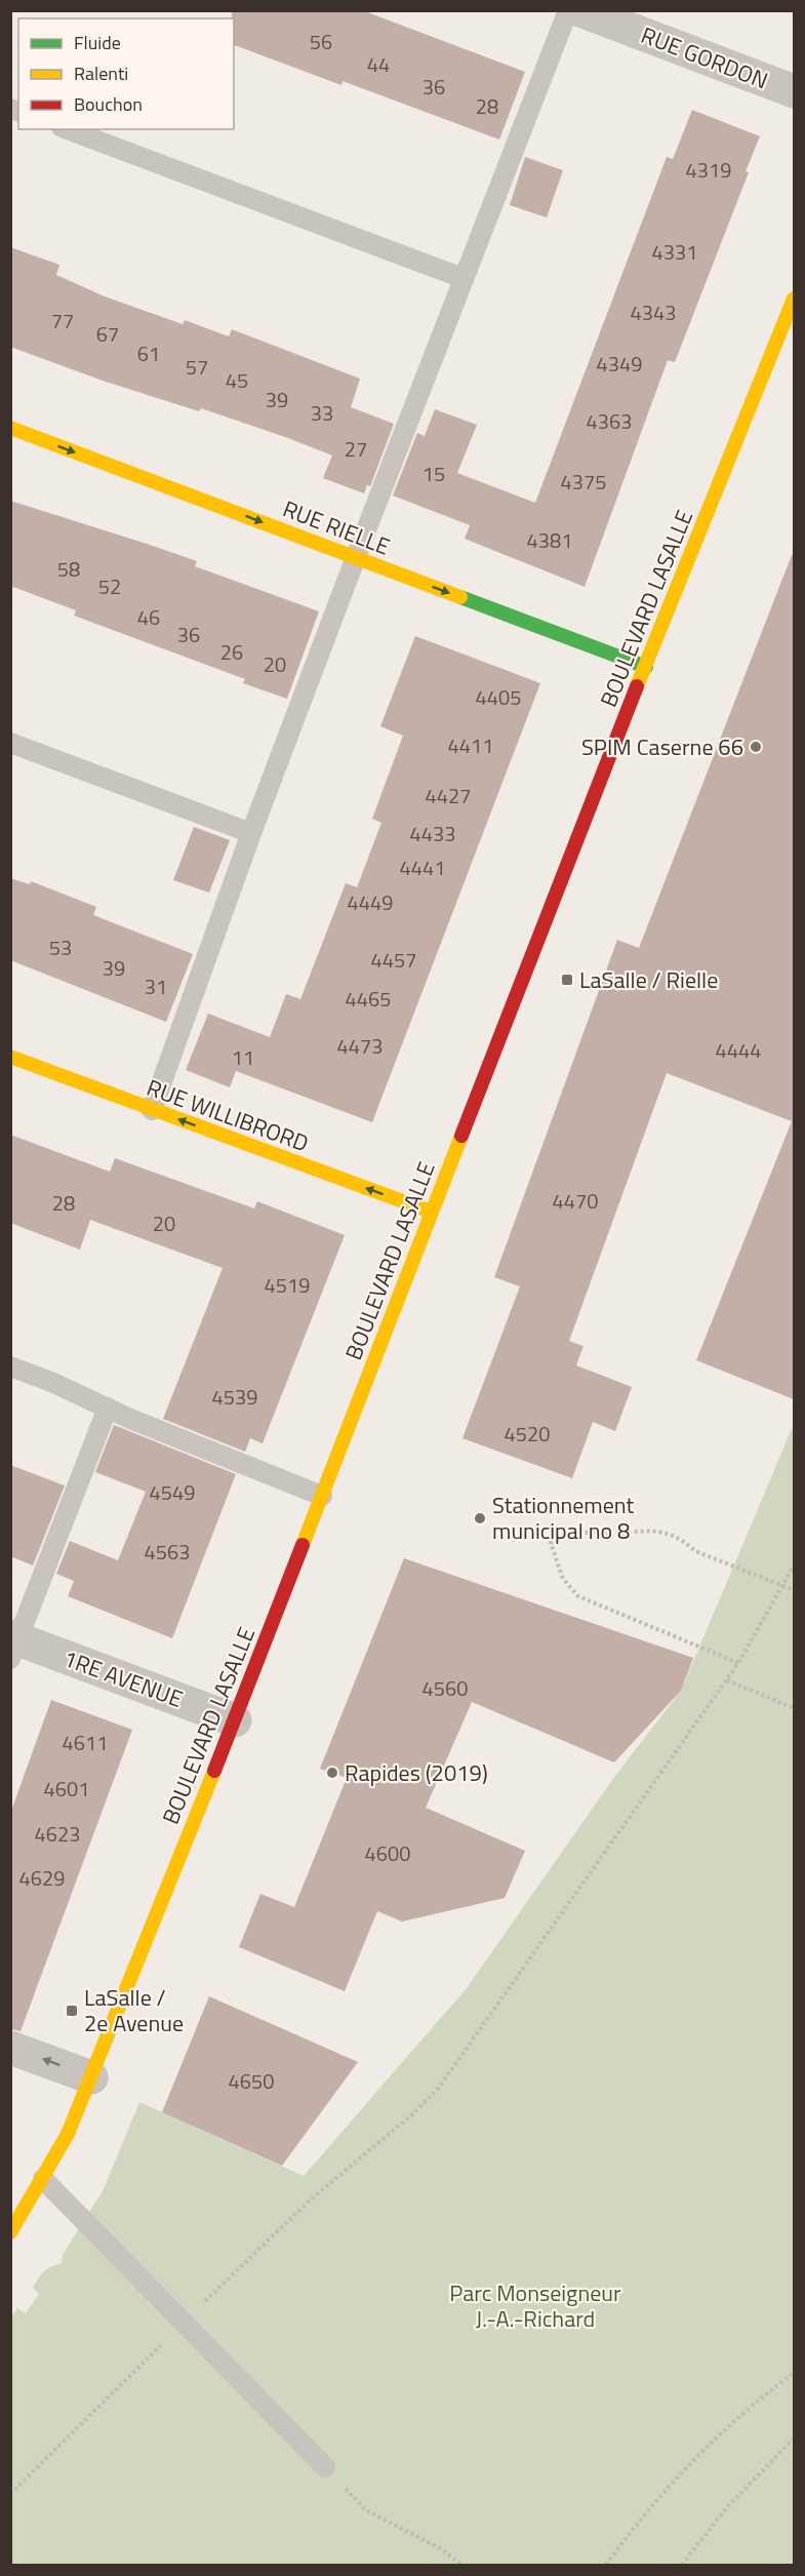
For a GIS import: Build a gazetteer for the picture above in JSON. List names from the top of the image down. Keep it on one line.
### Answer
{"streets":{"main road":["RUE RIELLE","BOULEVARD LASALLE","RUE WILLIBRORD"],"street":["RUE GORDON","1RE AVENUE"]},"crossings":[["RUE RIELLE","BOULEVARD LASALLE"],["BOULEVARD LASALLE","RUE WILLIBRORD"],["BOULEVARD LASALLE","1RE AVENUE"]],"one_way":["RUE RIELLE","RUE WILLIBRORD"],"parks":["Parc Monseigneur J.-A.-Richard"],"places":{"other":["SPIM Caserne 66","Stationnement municipal no 8","Rapides (2019)"],"transit":["LaSalle / Rielle","LaSalle / 2e Avenue"]},"house_numbers":["56","44","36","28","4319","4331","4343","77","67","61","4349","57","45","39","33","4363","27","15","4375","4381","58","52","46","36","26","20","4405","4411","4427","4433","4441","4449","53","4457","39","31","4465","4473","4444","11","4470","28","20","4519","4539","4520","4549","4563","4560","4611","4601","4623","4600","4629","4650"],"legend":["Fluide","Ralenti","Bouchon"]}
